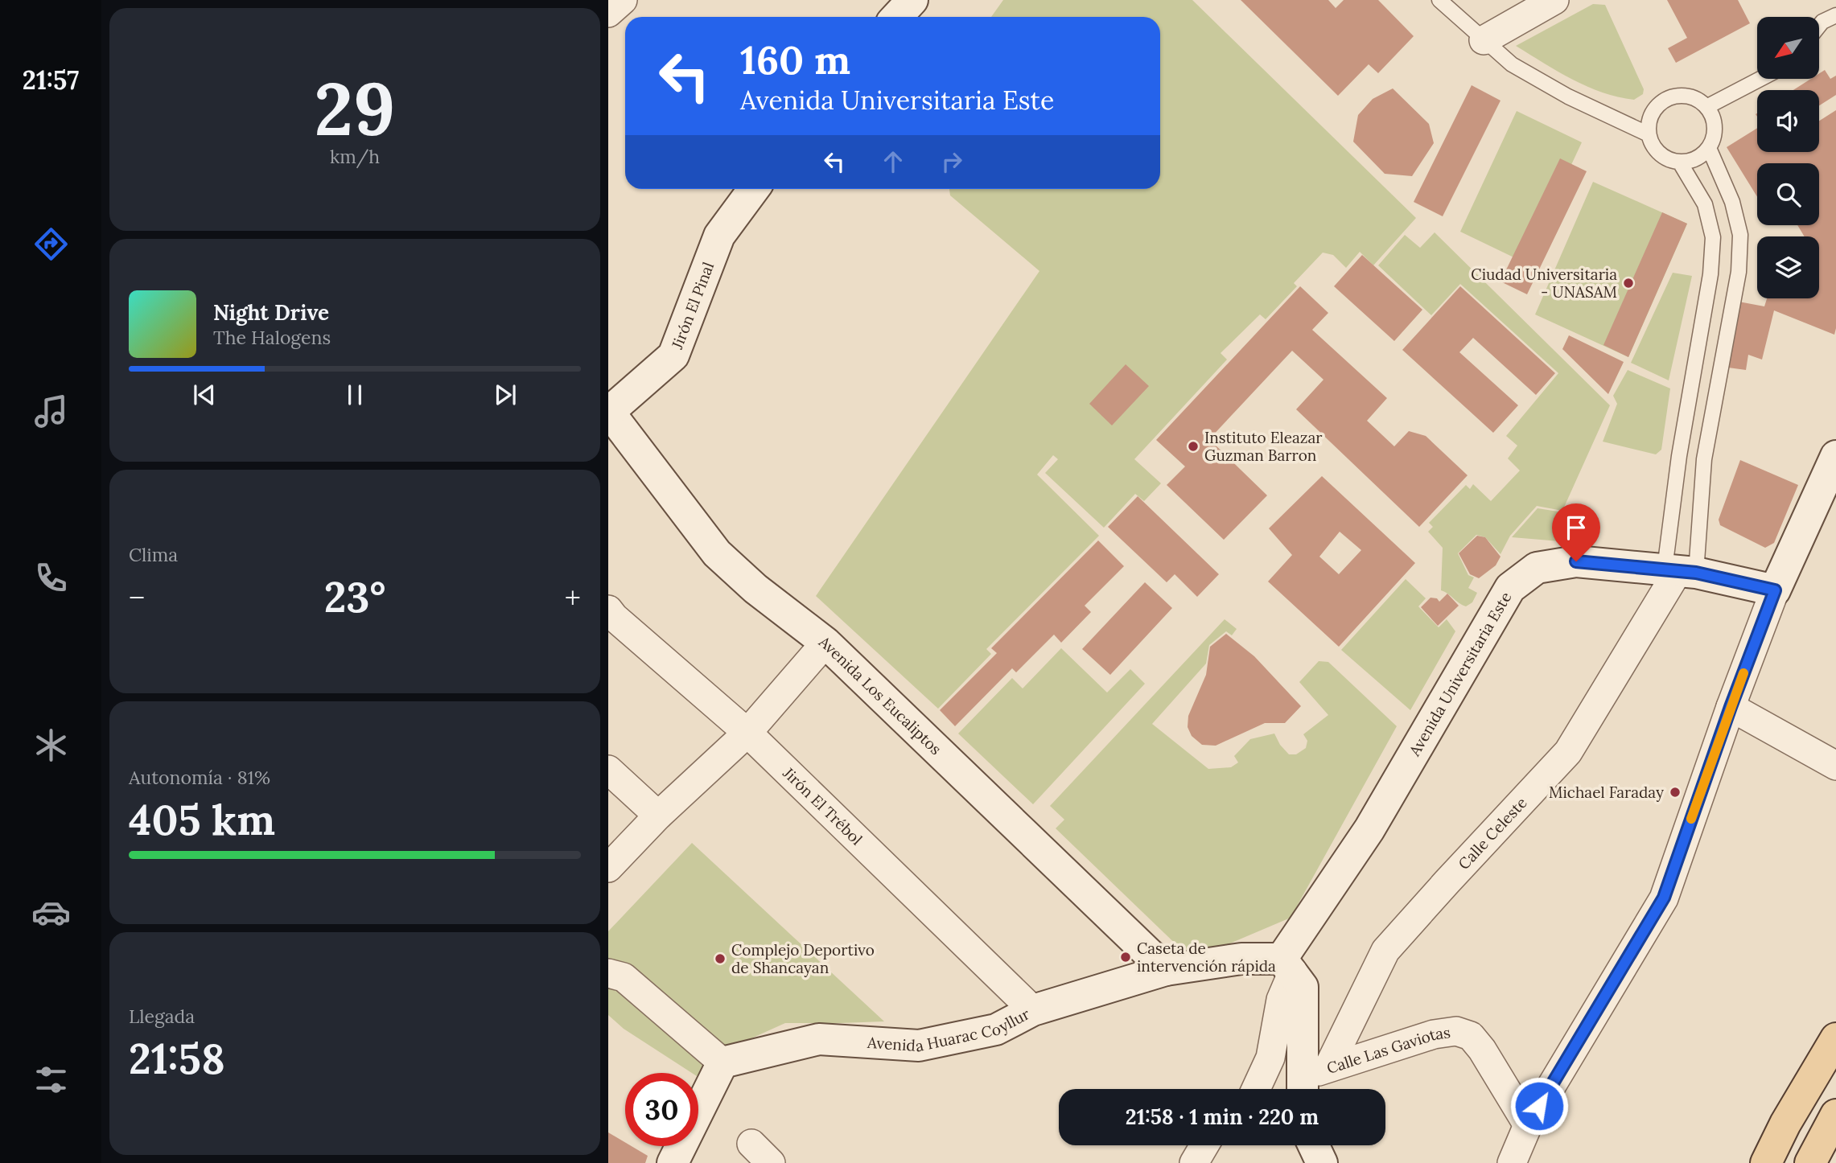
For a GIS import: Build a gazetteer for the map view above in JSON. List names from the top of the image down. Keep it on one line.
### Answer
{"streets":{"main road":["Jirón El Pinal","Avenida Universitaria Este","Avenida Los Eucaliptos","Avenida Huarac Coyllur"],"street":["Jirón El Trébol","Calle Celeste","Calle Las Gaviotas"]},"crossings":[["Jirón El Pinal","Avenida Los Eucaliptos"],["Avenida Universitaria Este","Calle Celeste"],["Avenida Universitaria Este","Avenida Huarac Coyllur"],["Avenida Los Eucaliptos","Avenida Huarac Coyllur"],["Jirón El Trébol","Avenida Huarac Coyllur"],["Calle Celeste","Calle Las Gaviotas"]],"places":["Ciudad Universitaria - UNASAM","Instituto Eleazar Guzman Barron","Michael Faraday","Caseta de intervención rápida","Complejo Deportivo de Shancayan"],"north":"bottom left","page":{"tabs":"21:57","tile":[["29","km/h"],"Clima",["Autonomía · 81%","405 km"],["Llegada","21:58"]],"turn":["160 m","Avenida Universitaria Este"],"song":["Night Drive","The Halogens"],"heat":["−","23°","+"],"limit":"30","trip":"21:58 · 1 min · 220 m"}}
